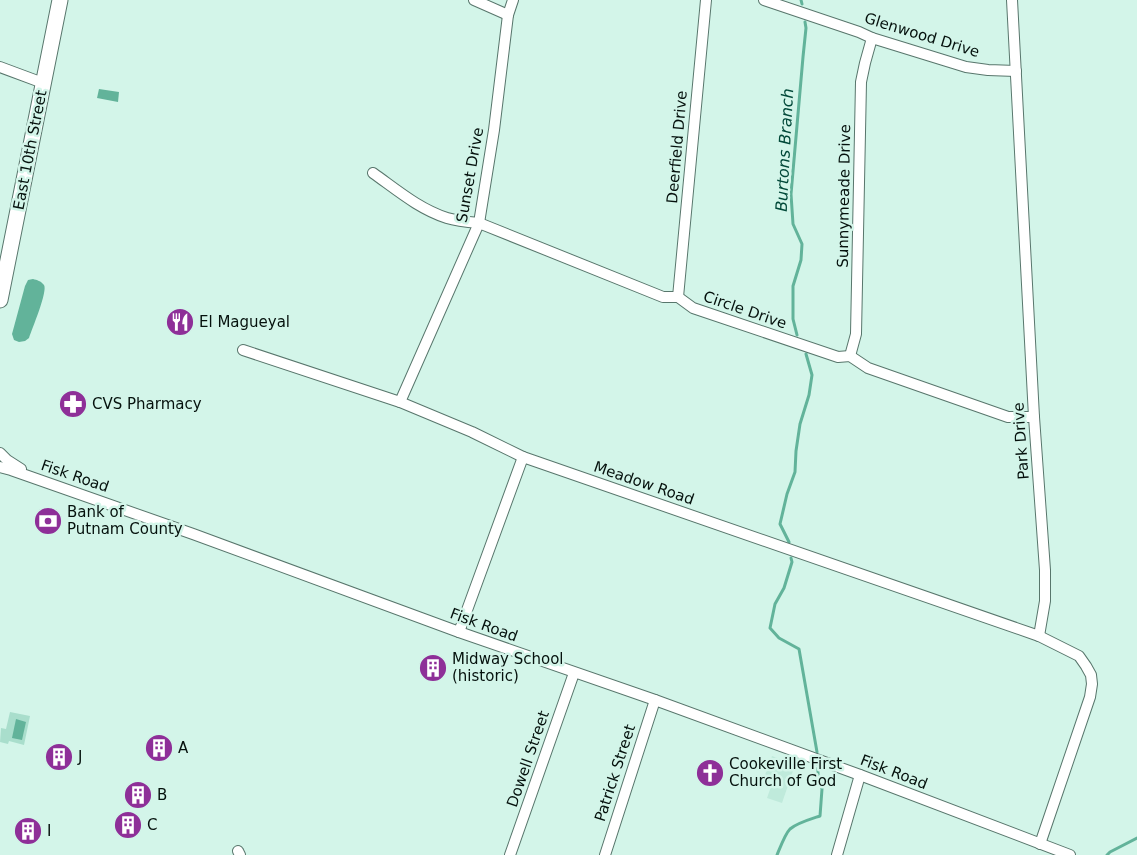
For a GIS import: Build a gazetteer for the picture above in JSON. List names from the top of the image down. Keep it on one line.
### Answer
{"streets":{"main road":["East 10th Street"],"street":["Glenwood Drive","Deerfield Drive","Sunset Drive","Sunnymeade Drive","Circle Drive","Park Drive","Fisk Road","Meadow Road","Dowell Street","Patrick Street"]},"crossings":[["Glenwood Drive","Sunnymeade Drive"],["Glenwood Drive","Park Drive"],["Deerfield Drive","Circle Drive"],["Sunset Drive","Circle Drive"],["Sunset Drive","Meadow Road"],["Sunnymeade Drive","Circle Drive"],["Circle Drive","Park Drive"],["Park Drive","Meadow Road"],["Fisk Road","Dowell Street"],["Fisk Road","Patrick Street"]],"water":["Burtons Branch"],"places":{"restaurant":["El Magueyal"],"pharmacy":["CVS Pharmacy"],"bank":["Bank of Putnam County"],"building":["Midway School (historic)","A","J","B","C","I"],"church":["Cookeville First Church of God"]}}
